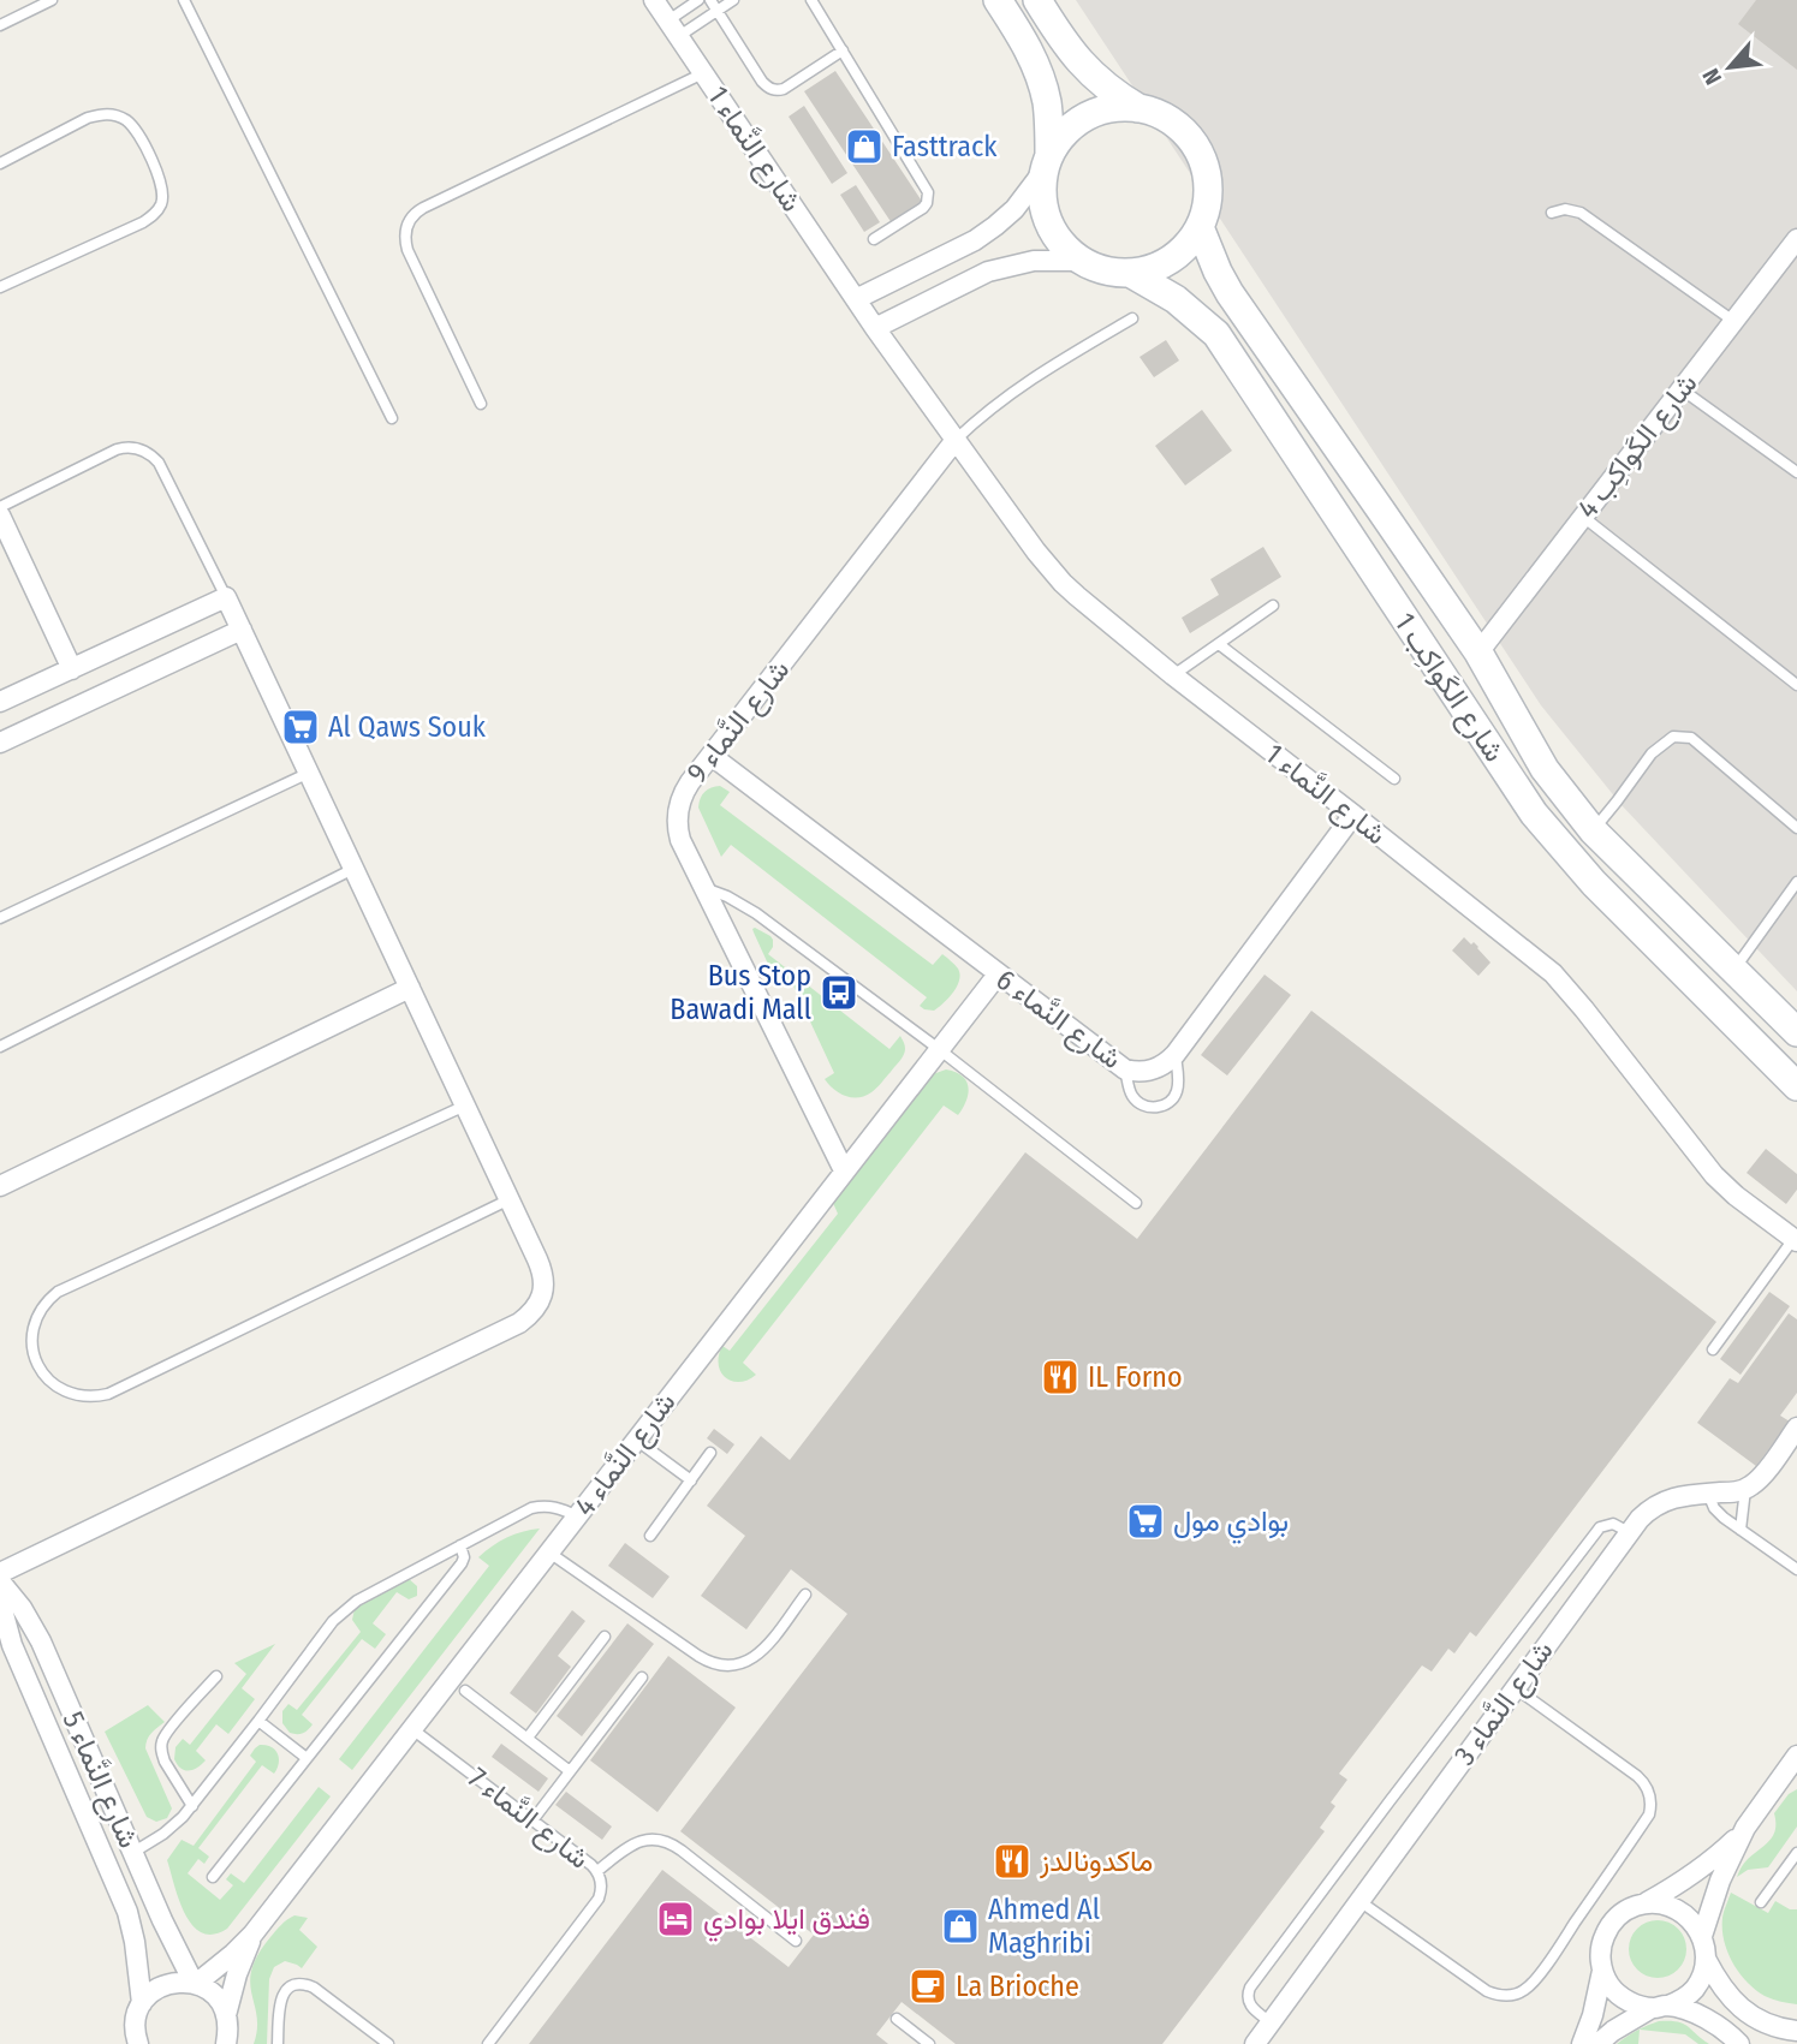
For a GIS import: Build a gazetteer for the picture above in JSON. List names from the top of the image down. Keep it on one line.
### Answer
{"streets":{"street":["شارع النَّماء 1","شارع الكَواكِب 4","شارع الكَواكِب 1","شارع النَّماء 9","شارع النَّماء 6","شارع النَّماء 4","شارع النَّماء 3","شارع النَّماء 5"],"lane":["شارع النَّماء 7"]},"crossings":[["شارع النَّماء 1","شارع النَّماء 9"],["شارع النَّماء 1","شارع النَّماء 6"],["شارع الكَواكِب 4","شارع الكَواكِب 1"],["شارع النَّماء 9","شارع النَّماء 6"],["شارع النَّماء 9","شارع النَّماء 4"],["شارع النَّماء 6","شارع النَّماء 4"],["شارع النَّماء 4","شارع النَّماء 5"],["شارع النَّماء 4","شارع النَّماء 7"]],"places":{"shop":["Fasttrack","Ahmed Al Maghribi"],"supermarket":["Al Qaws Souk","بوادي مول"],"bus stop":["Bus Stop Bawadi Mall"],"restaurant":["IL Forno","ماكدونالدز"],"hotel":["فندق ايلا بوادي"],"cafe":["La Brioche"]},"north":"bottom left"}
